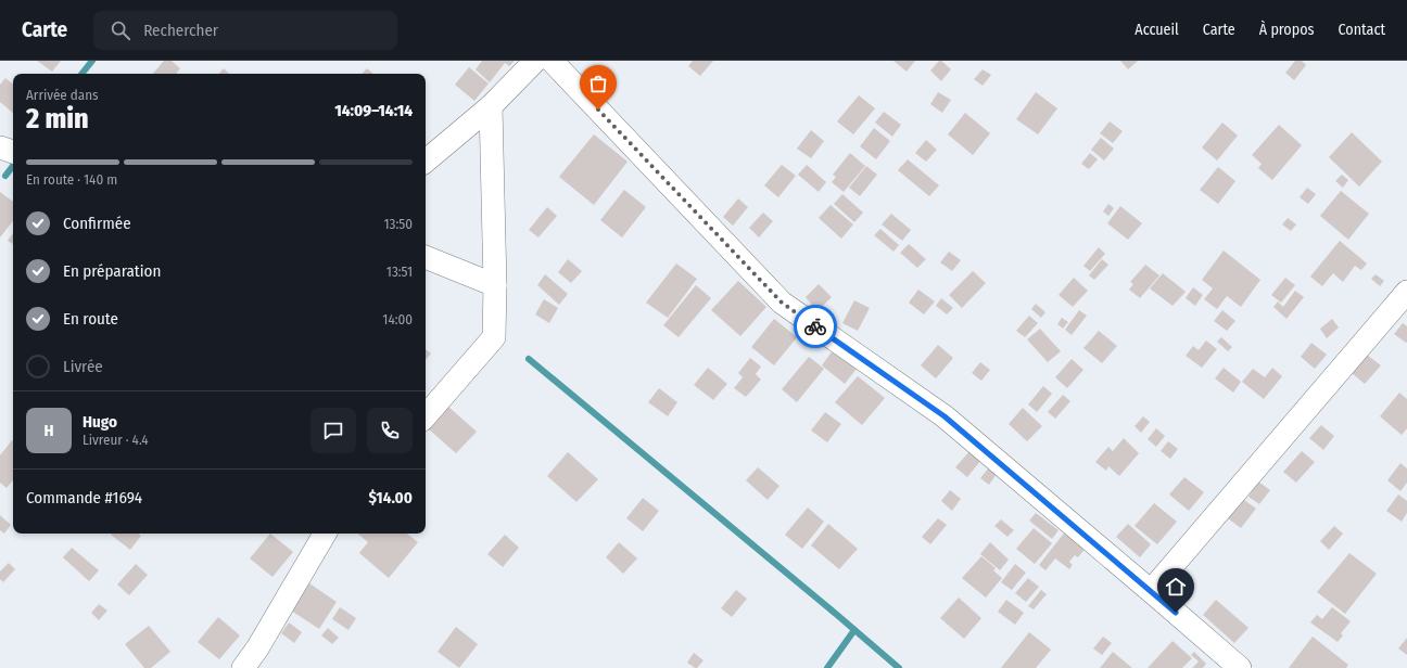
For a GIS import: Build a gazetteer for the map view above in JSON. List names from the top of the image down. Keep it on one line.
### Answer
{"page":{"header":"Carte","search":"Rechercher","nav":["Accueil","Carte","À propos","Contact"],"heading":["2 min","Arrivée dans","14:09–14:14"],"panel":["Hugo","Livreur · 4.4","Commande #1694","$14.00"],"bar":"En route · 140 m","list":[["Confirmée","13:50"],["En préparation","13:51"],["En route","14:00"],"Livrée"],"round":"H"}}
